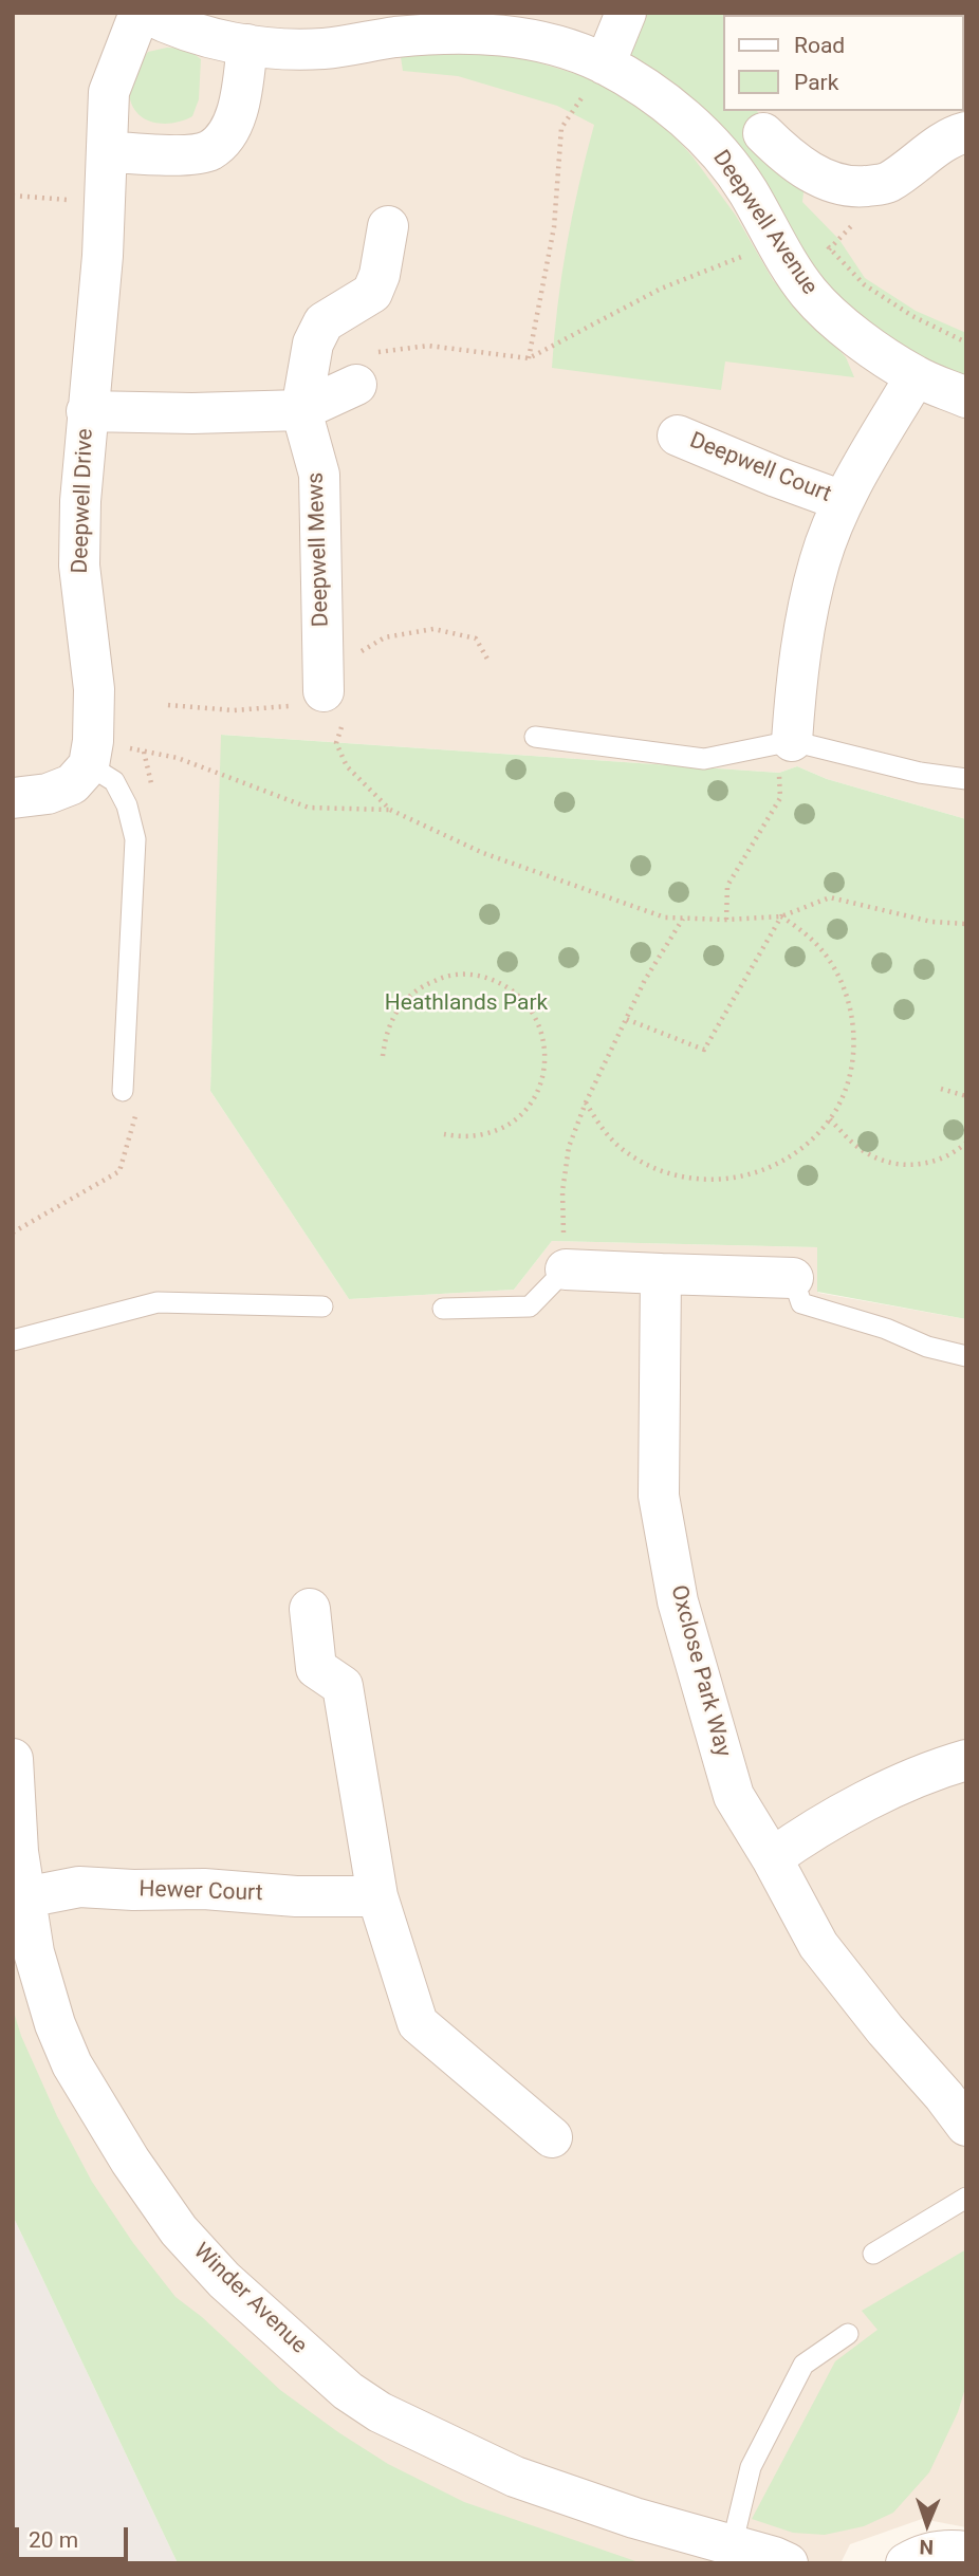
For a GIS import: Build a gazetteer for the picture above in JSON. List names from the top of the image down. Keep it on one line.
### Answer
{"streets":{"street":["Deepwell Avenue","Deepwell Court","Deepwell Drive","Deepwell Mews","Oxclose Park Way","Hewer Court","Winder Avenue"]},"crossings":[["Deepwell Avenue","Deepwell Court"],["Deepwell Avenue","Deepwell Drive"],["Hewer Court","Winder Avenue"]],"parks":["Heathlands Park"],"legend":["Road","Park"],"scale_bar":"20 m","north":"bottom"}
